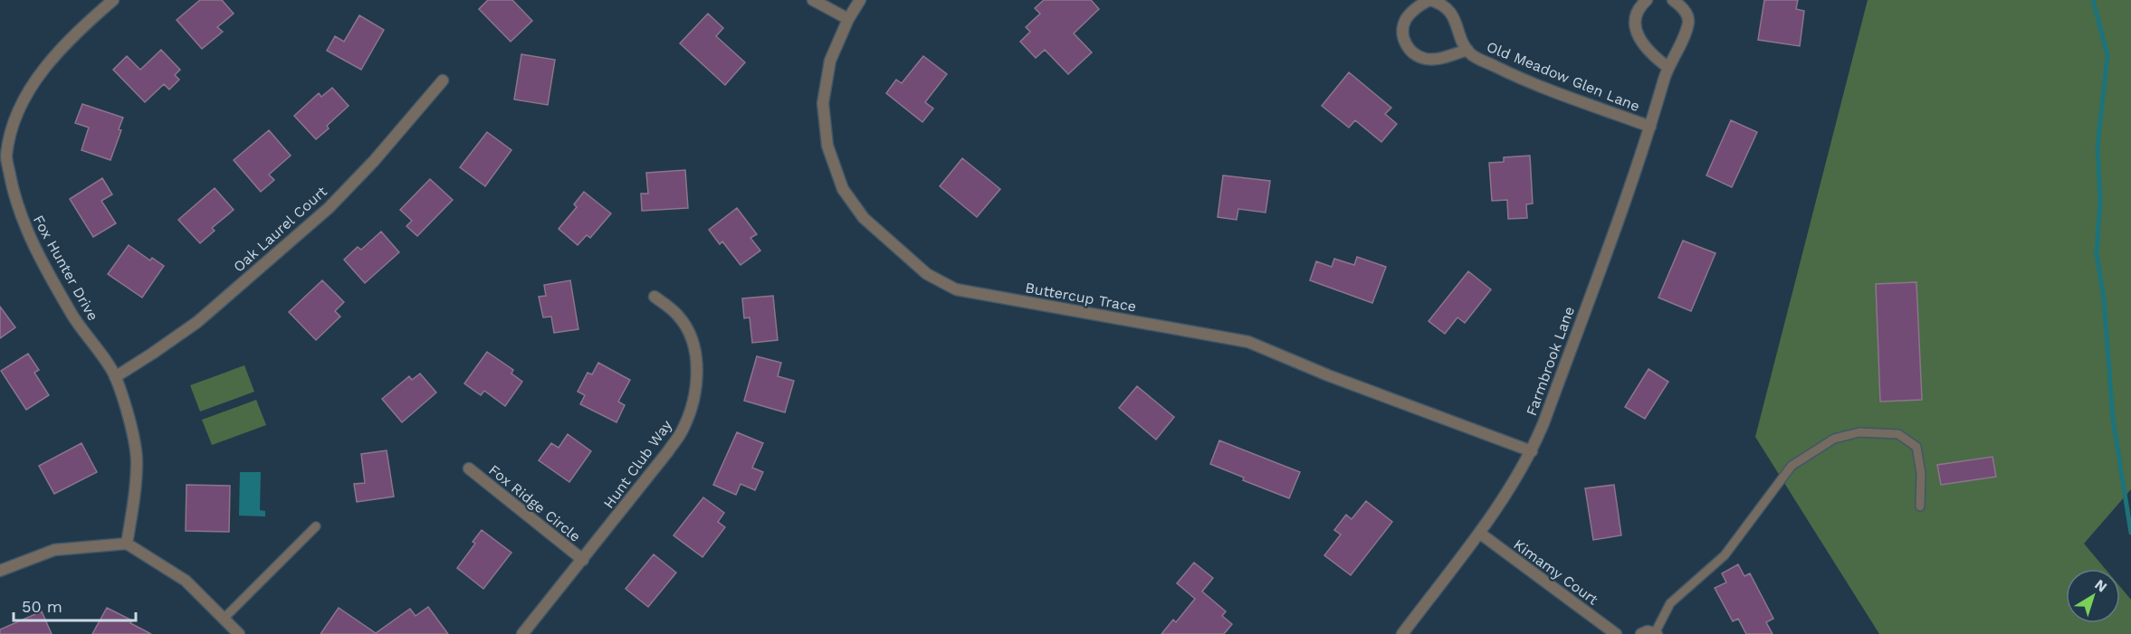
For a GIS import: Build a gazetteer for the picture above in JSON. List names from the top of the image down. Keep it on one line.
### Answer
{"streets":{"street":["Old Meadow Glen Lane","Oak Laurel Court","Fox Hunter Drive","Buttercup Trace","Farmbrook Lane","Hunt Club Way","Fox Ridge Circle","Kimamy Court"]},"crossings":[["Old Meadow Glen Lane","Farmbrook Lane"],["Oak Laurel Court","Fox Hunter Drive"],["Buttercup Trace","Farmbrook Lane"],["Farmbrook Lane","Kimamy Court"],["Hunt Club Way","Fox Ridge Circle"]],"scale_bar":"50 m","north":"top right"}
